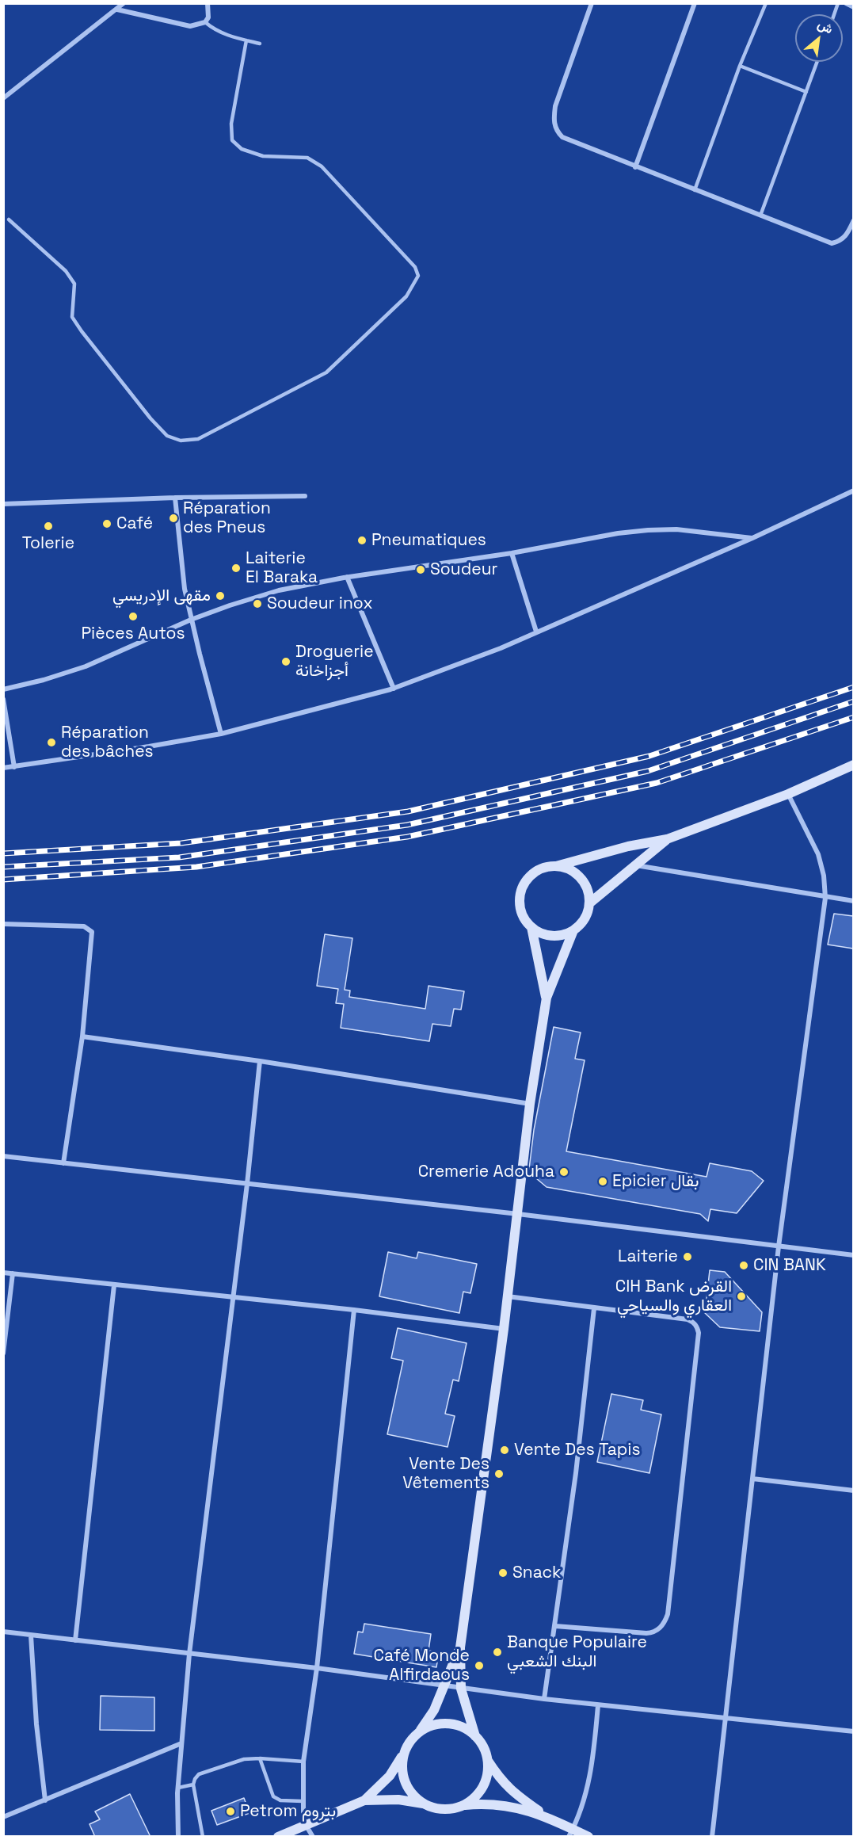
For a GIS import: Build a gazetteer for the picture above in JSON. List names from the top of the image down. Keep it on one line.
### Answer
{"places":["Réparation des Pneus","Café","Tolerie","Pneumatiques","Laiterie El Baraka","Soudeur","مقهى الإدريسي","Soudeur inox","Pièces Autos","Droguerie أجزاخانة","Réparation des bâches","Cremerie Adouha","Epicier بقال","Laiterie","CIN BANK","CIH Bank القرض العقاري والسياحي","Vente Des Tapis","Vente Des Vêtements","Snack","Banque Populaire البنك الشعبي","Café Monde Alfirdaous","Petrom بتروم"],"north":"top right"}
